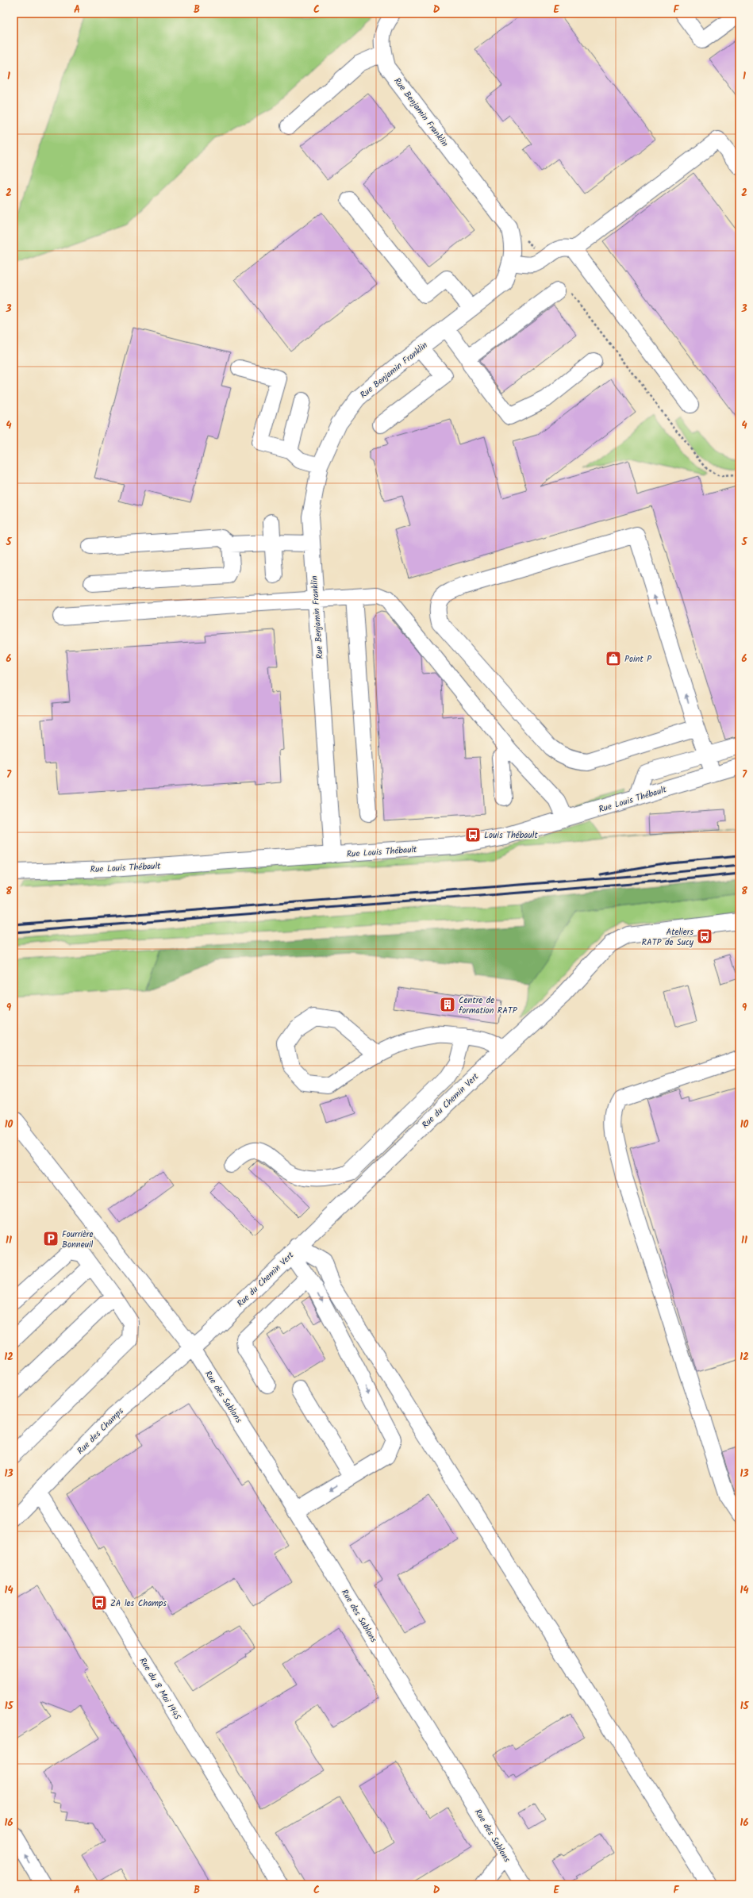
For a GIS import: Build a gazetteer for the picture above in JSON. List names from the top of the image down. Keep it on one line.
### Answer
{"streets":{"street":["Rue Benjamin Franklin","Rue Louis Thébault","Rue du Chemin Vert","Rue des Sablons","Rue des Champs","Rue du 8 Mai 1945"]},"crossings":[["Rue Benjamin Franklin","Rue Louis Thébault"],["Rue du Chemin Vert","Rue des Sablons"],["Rue du Chemin Vert","Rue des Champs"],["Rue des Sablons","Rue des Champs"],["Rue des Champs","Rue du 8 Mai 1945"]],"places":{"shop":["Point P"],"bus stop":["Louis Thébault","Ateliers RATP de Sucy","ZA les Champs"],"building":["Centre de formation RATP"],"parking":["Fourrière Bonneuil"]},"grid":{"columns":["A","B","C","D","E","F"],"rows":["1","2","3","4","5","6","7","8","9","10","11","12","13","14","15","16"]}}
